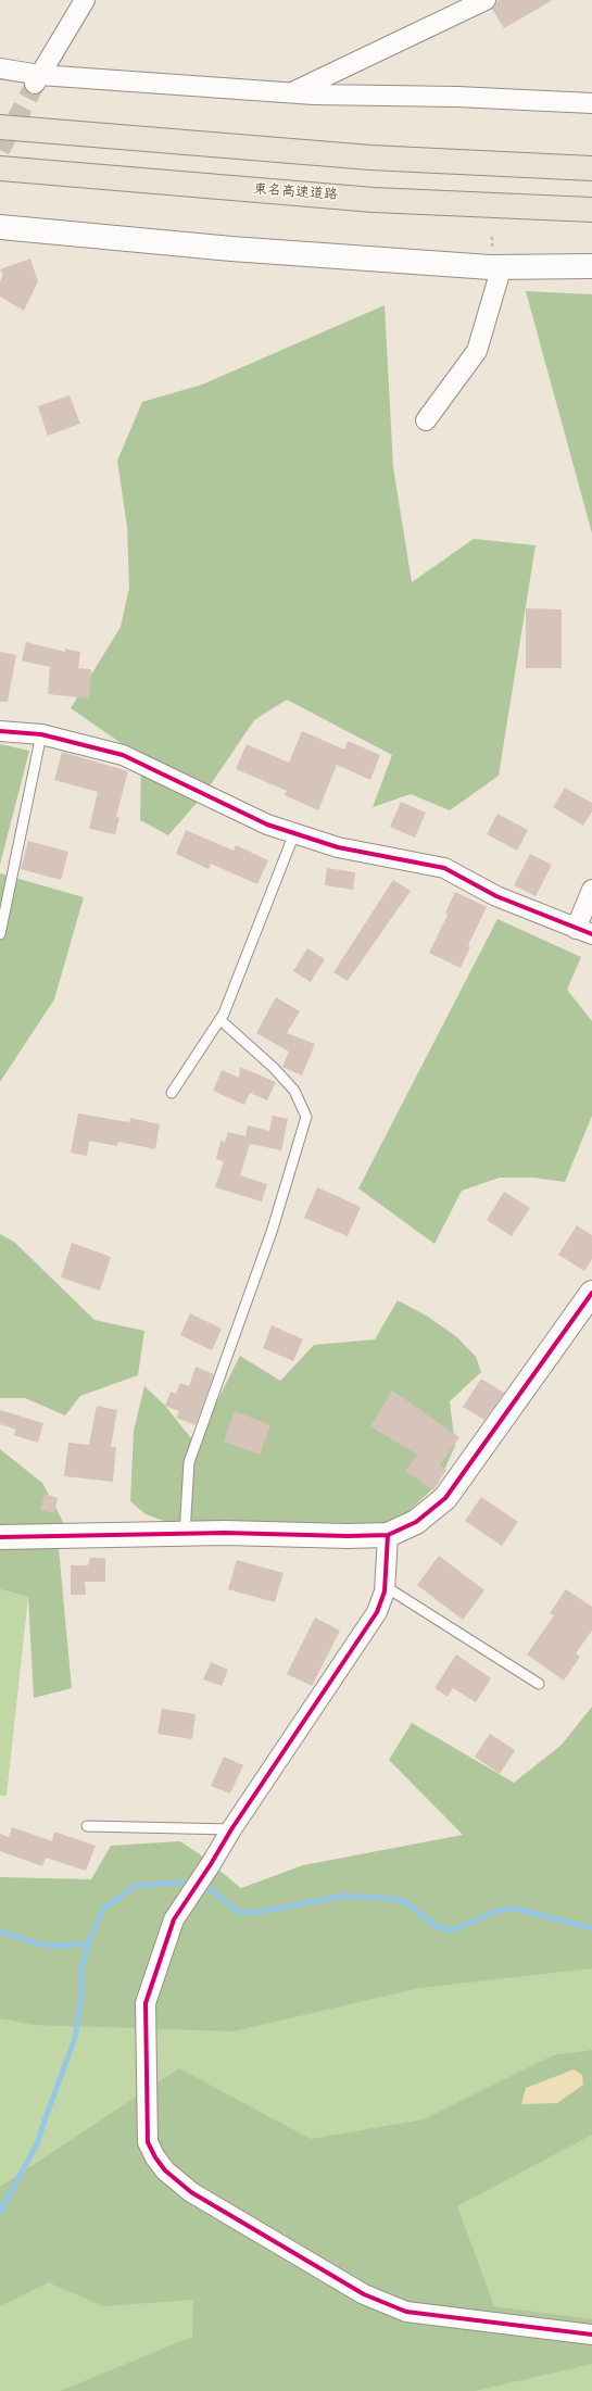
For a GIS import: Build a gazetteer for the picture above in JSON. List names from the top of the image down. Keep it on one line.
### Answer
{"streets":{"highway":["東名高速道路"]}}
